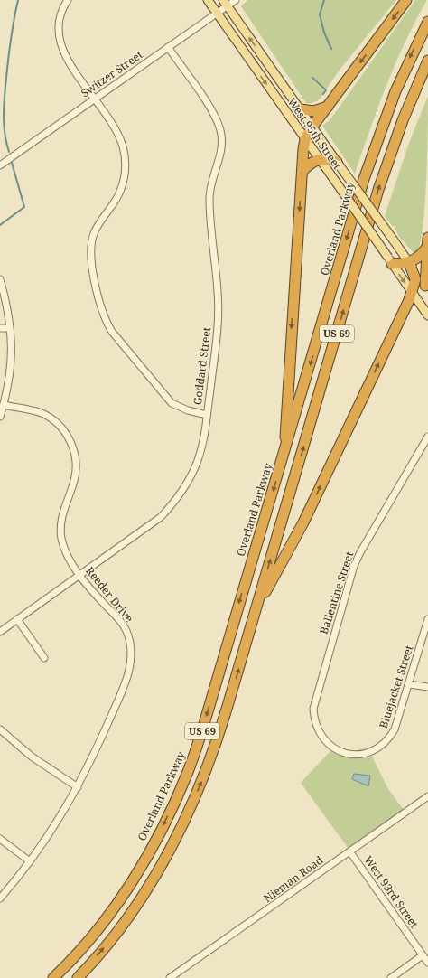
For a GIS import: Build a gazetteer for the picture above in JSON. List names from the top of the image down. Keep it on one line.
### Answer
{"streets":{"highway":["Overland Parkway","US 69"],"main road":["West 95th Street"],"street":["Switzer Street","Goddard Street","Ballentine Street","Reeder Drive","Bluejacket Street","Nieman Road","West 93rd Street"]},"crossings":[["Switzer Street","West 95th Street"],["Switzer Street","Goddard Street"],["Goddard Street","Reeder Drive"],["Ballentine Street","Bluejacket Street"],["Nieman Road","West 93rd Street"]]}
